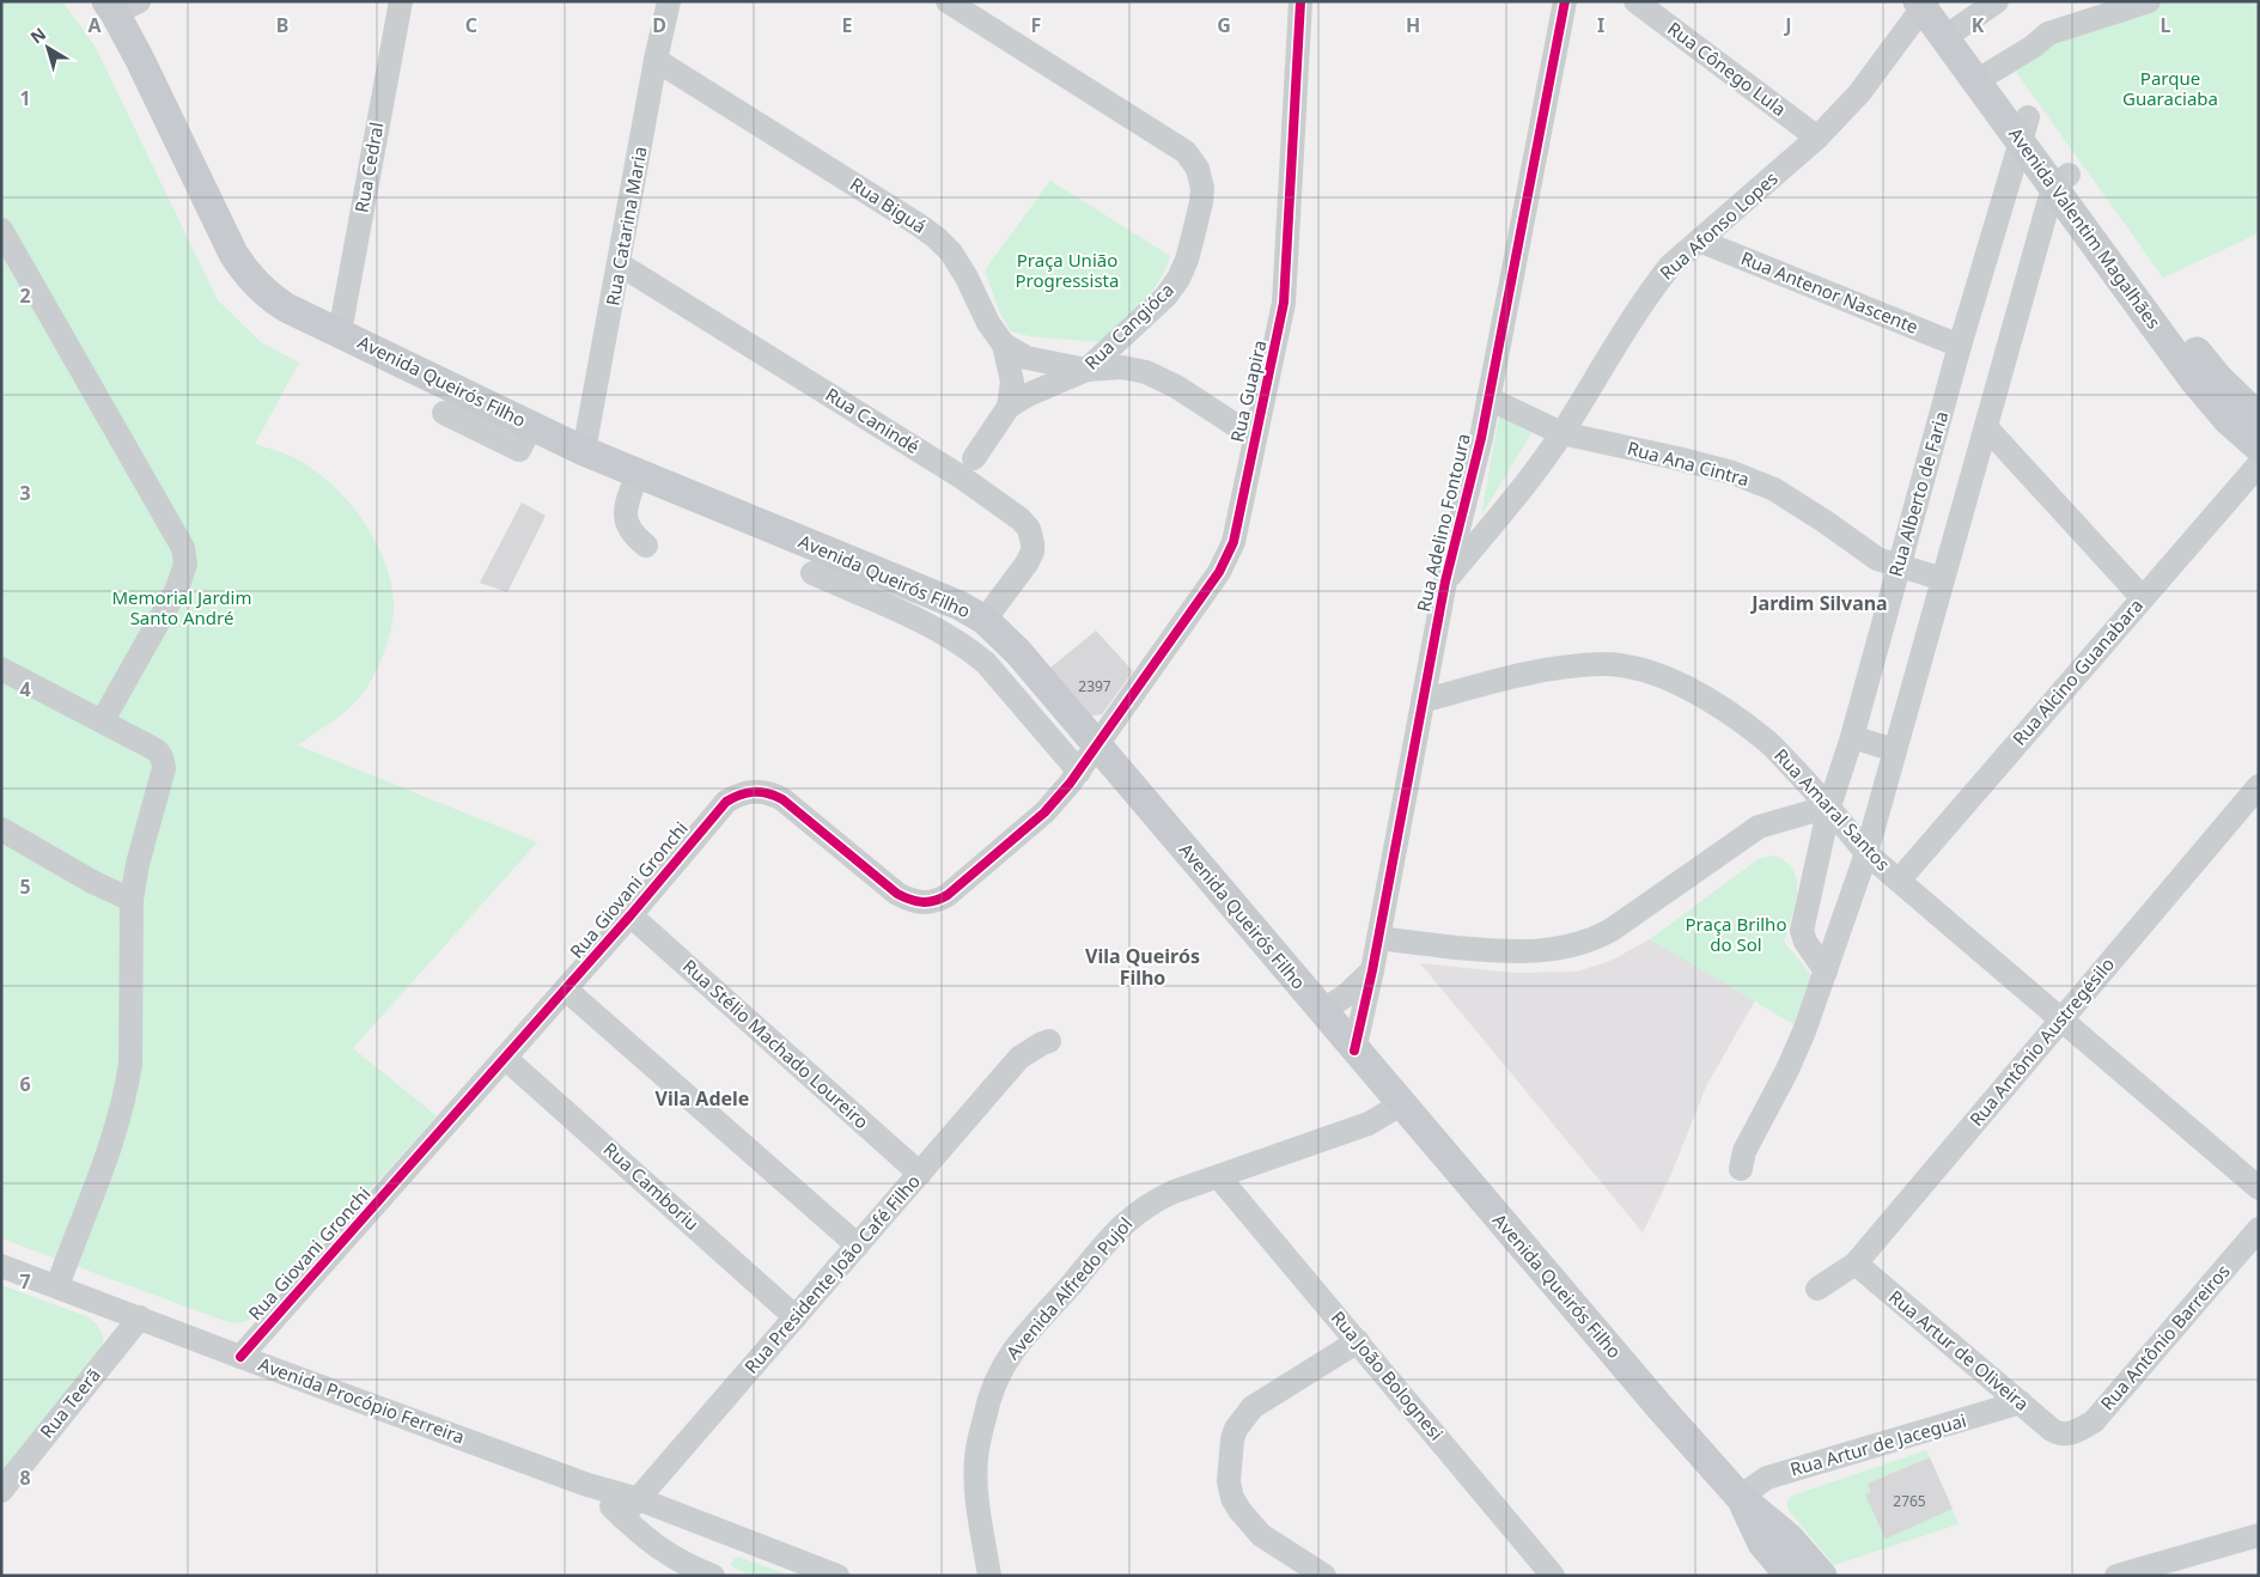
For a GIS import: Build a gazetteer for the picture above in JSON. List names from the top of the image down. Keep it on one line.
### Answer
{"streets":{"main road":["Avenida Valentim Magalhães","Avenida Queirós Filho"],"street":["Rua Cônego Lula","Rua Cedral","Rua Biguá","Rua Catarina Maria","Rua Afonso Lopes","Rua Antenor Nascente","Rua Cangióca","Rua Guapira","Rua Canindé","Rua Ana Cintra","Rua Alberto de Faria","Rua Adelino Fontoura","Rua Alcino Guanabara","Rua Amaral Santos","Rua Giovani Gronchi","Rua Antônio Austregésilo","Rua Stélio Machado Loureiro","Rua Camboriu","Rua Presidente João Café Filho","Avenida Alfredo Pujol","Rua Antônio Barreiros","Rua Artur de Oliveira","Rua João Bolognesi","Avenida Procópio Ferreira","Rua Teerã","Rua Artur de Jaceguai"]},"crossings":[["Rua Cônego Lula","Rua Afonso Lopes"],["Rua Cedral","Avenida Queirós Filho"],["Rua Biguá","Rua Catarina Maria"],["Rua Biguá","Rua Cangióca"],["Rua Catarina Maria","Avenida Queirós Filho"],["Rua Catarina Maria","Rua Canindé"],["Rua Afonso Lopes","Avenida Valentim Magalhães"],["Rua Afonso Lopes","Rua Antenor Nascente"],["Rua Afonso Lopes","Rua Ana Cintra"],["Rua Afonso Lopes","Rua Adelino Fontoura"],["Avenida Valentim Magalhães","Rua Alberto de Faria"],["Rua Antenor Nascente","Rua Alberto de Faria"],["Avenida Queirós Filho","Rua Guapira"],["Avenida Queirós Filho","Rua Canindé"],["Avenida Queirós Filho","Rua Adelino Fontoura"],["Avenida Queirós Filho","Rua Giovani Gronchi"],["Avenida Queirós Filho","Avenida Alfredo Pujol"],["Avenida Queirós Filho","Rua Artur de Jaceguai"],["Rua Guapira","Rua Giovani Gronchi"],["Rua Ana Cintra","Rua Alberto de Faria"],["Rua Ana Cintra","Rua Adelino Fontoura"],["Rua Alberto de Faria","Rua Amaral Santos"],["Rua Adelino Fontoura","Rua Amaral Santos"],["Rua Alcino Guanabara","Rua Amaral Santos"],["Rua Amaral Santos","Rua Antônio Austregésilo"],["Rua Giovani Gronchi","Rua Stélio Machado Loureiro"],["Rua Giovani Gronchi","Rua Camboriu"],["Rua Giovani Gronchi","Avenida Procópio Ferreira"],["Rua Antônio Austregésilo","Rua Artur de Oliveira"],["Rua Stélio Machado Loureiro","Rua Presidente João Café Filho"],["Rua Camboriu","Rua Presidente João Café Filho"],["Rua Presidente João Café Filho","Avenida Procópio Ferreira"],["Avenida Alfredo Pujol","Rua João Bolognesi"],["Rua Antônio Barreiros","Rua Artur de Oliveira"],["Rua Artur de Oliveira","Rua Artur de Jaceguai"],["Avenida Procópio Ferreira","Rua Teerã"]],"districts":["Jardim Silvana","Vila Queirós Filho","Vila Adele"],"parks":["Parque Guaraciaba","Praça União Progressista","Memorial Jardim Santo André","Praça Brilho do Sol"],"house_numbers":["2397","2765"],"north":"top left","grid":{"columns":["A","B","C","D","E","F","G","H","I","J","K","L"],"rows":["1","2","3","4","5","6","7","8"]}}
